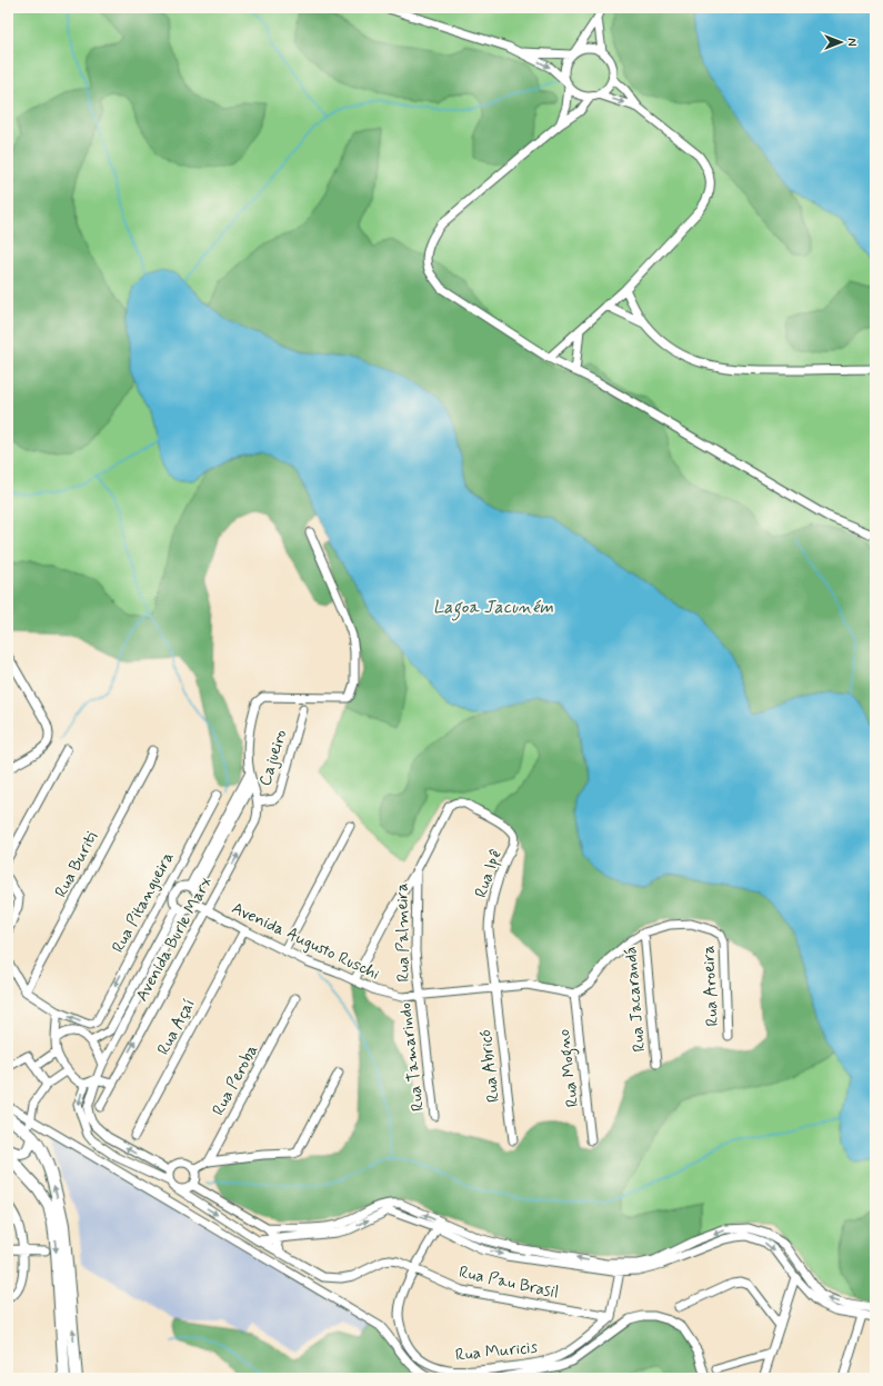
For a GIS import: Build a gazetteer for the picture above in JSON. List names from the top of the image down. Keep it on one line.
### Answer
{"streets":{"street":["Cajueiro","Rua Buriti","Rua Ipê","Rua Pitangueira","Rua Palmeira","Avenida Burle Marx","Avenida Augusto Ruschi","Rua Aroeira","Rua Jacarandá","Rua Açaí","Rua Tamarindo","Rua Abricó","Rua Mogno","Rua Peroba","Rua Pau Brasil","Rua Muricis"]},"crossings":[["Cajueiro","Avenida Burle Marx"],["Rua Ipê","Rua Palmeira"],["Rua Ipê","Avenida Augusto Ruschi"],["Rua Ipê","Rua Abricó"],["Rua Pitangueira","Avenida Burle Marx"],["Rua Pitangueira","Avenida Augusto Ruschi"],["Rua Palmeira","Avenida Augusto Ruschi"],["Rua Palmeira","Rua Tamarindo"],["Avenida Burle Marx","Avenida Augusto Ruschi"],["Avenida Burle Marx","Rua Pau Brasil"],["Avenida Augusto Ruschi","Rua Açaí"],["Avenida Augusto Ruschi","Rua Tamarindo"],["Avenida Augusto Ruschi","Rua Abricó"],["Avenida Augusto Ruschi","Rua Mogno"],["Rua Aroeira","Rua Jacarandá"],["Rua Pau Brasil","Rua Muricis"]],"water":["Lagoa Jacuném"],"north":"right"}
